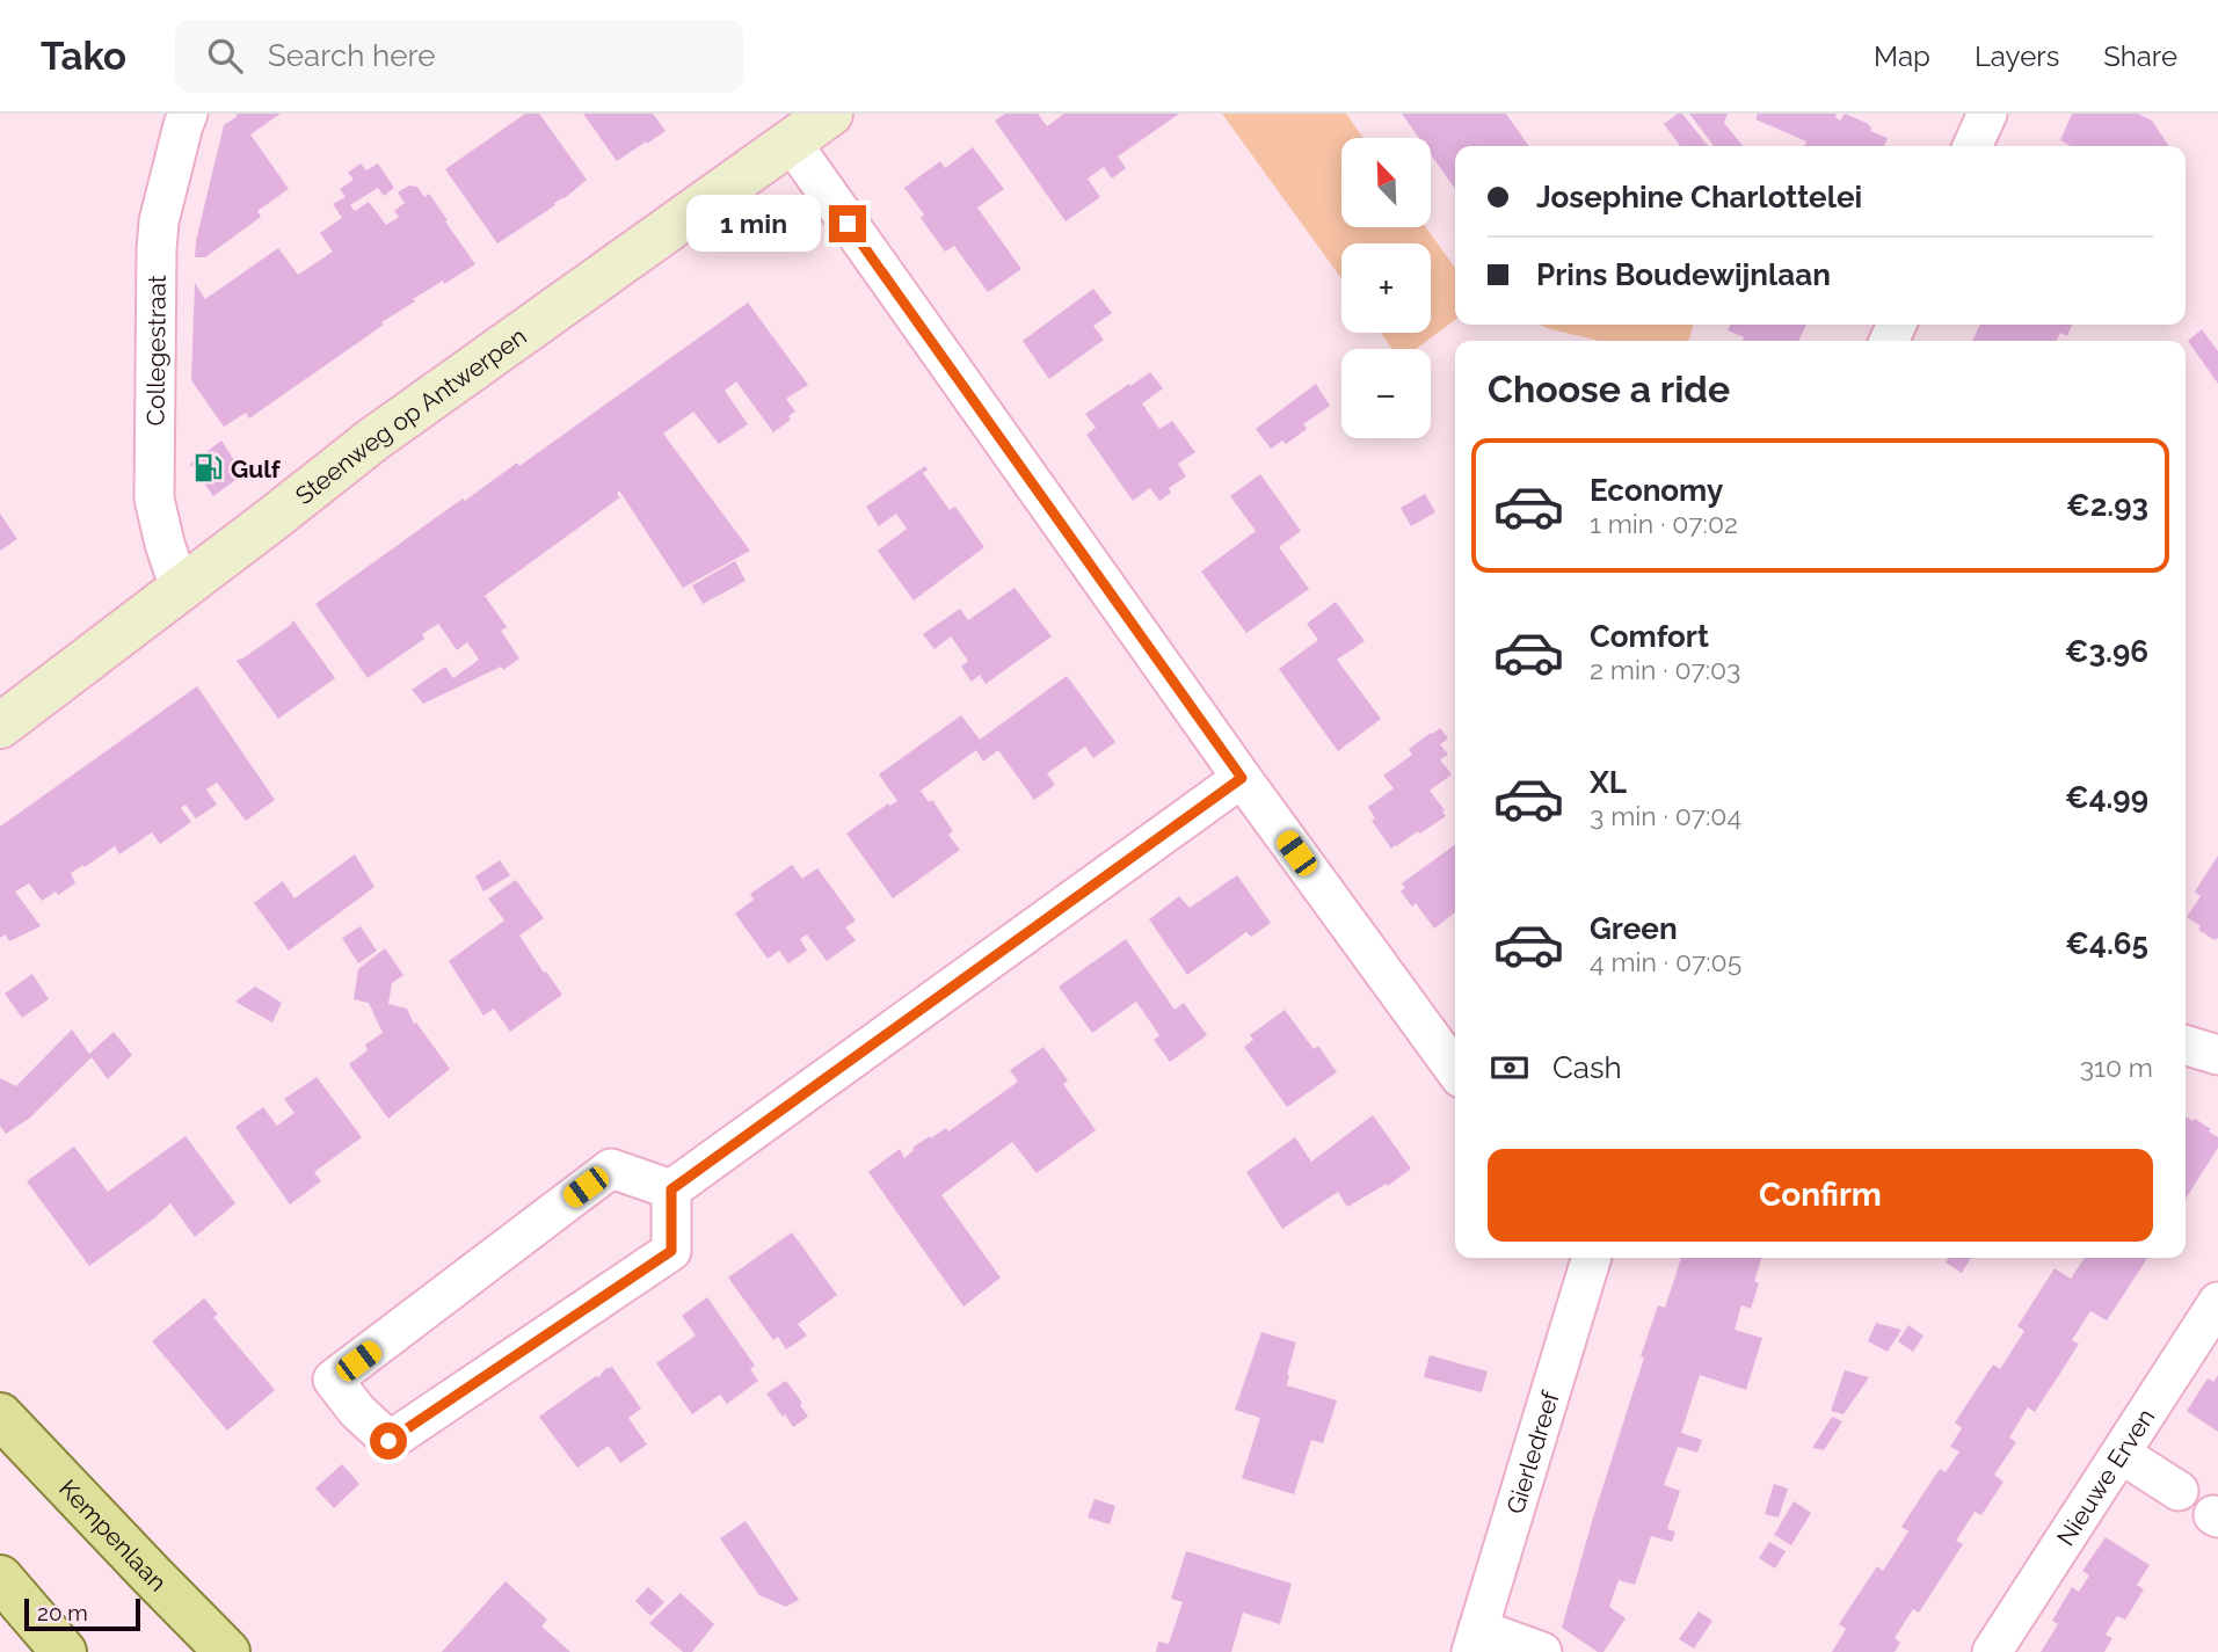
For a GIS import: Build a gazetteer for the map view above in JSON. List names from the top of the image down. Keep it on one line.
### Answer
{"streets":{"main road":["Kempenlaan"],"street":["Collegestraat","Steenweg op Antwerpen","Gierledreef","Nieuwe Erven"]},"crossings":[["Collegestraat","Steenweg op Antwerpen"]],"places":{"fuel station":["Gulf"]},"scale_bar":"20 m","north":"top left","page":{"header":"Tako","search":"Search here","nav":["Map","Layers","Share"],"map_buttons":["+","−"],"banner":["Josephine Charlottelei","Prins Boudewijnlaan"],"bubble":"1 min","heading":"Choose a ride","list":[{"name":"Economy","note":"1 min · 07:02","value":"€2.93"},{"name":"Comfort","note":"2 min · 07:03","value":"€3.96"},{"name":"XL","note":"3 min · 07:04","value":"€4.99"},{"name":"Green","note":"4 min · 07:05","value":"€4.65"}],"pay":["Cash","310 m"],"buttons":"Confirm","scale":"20 m"}}
